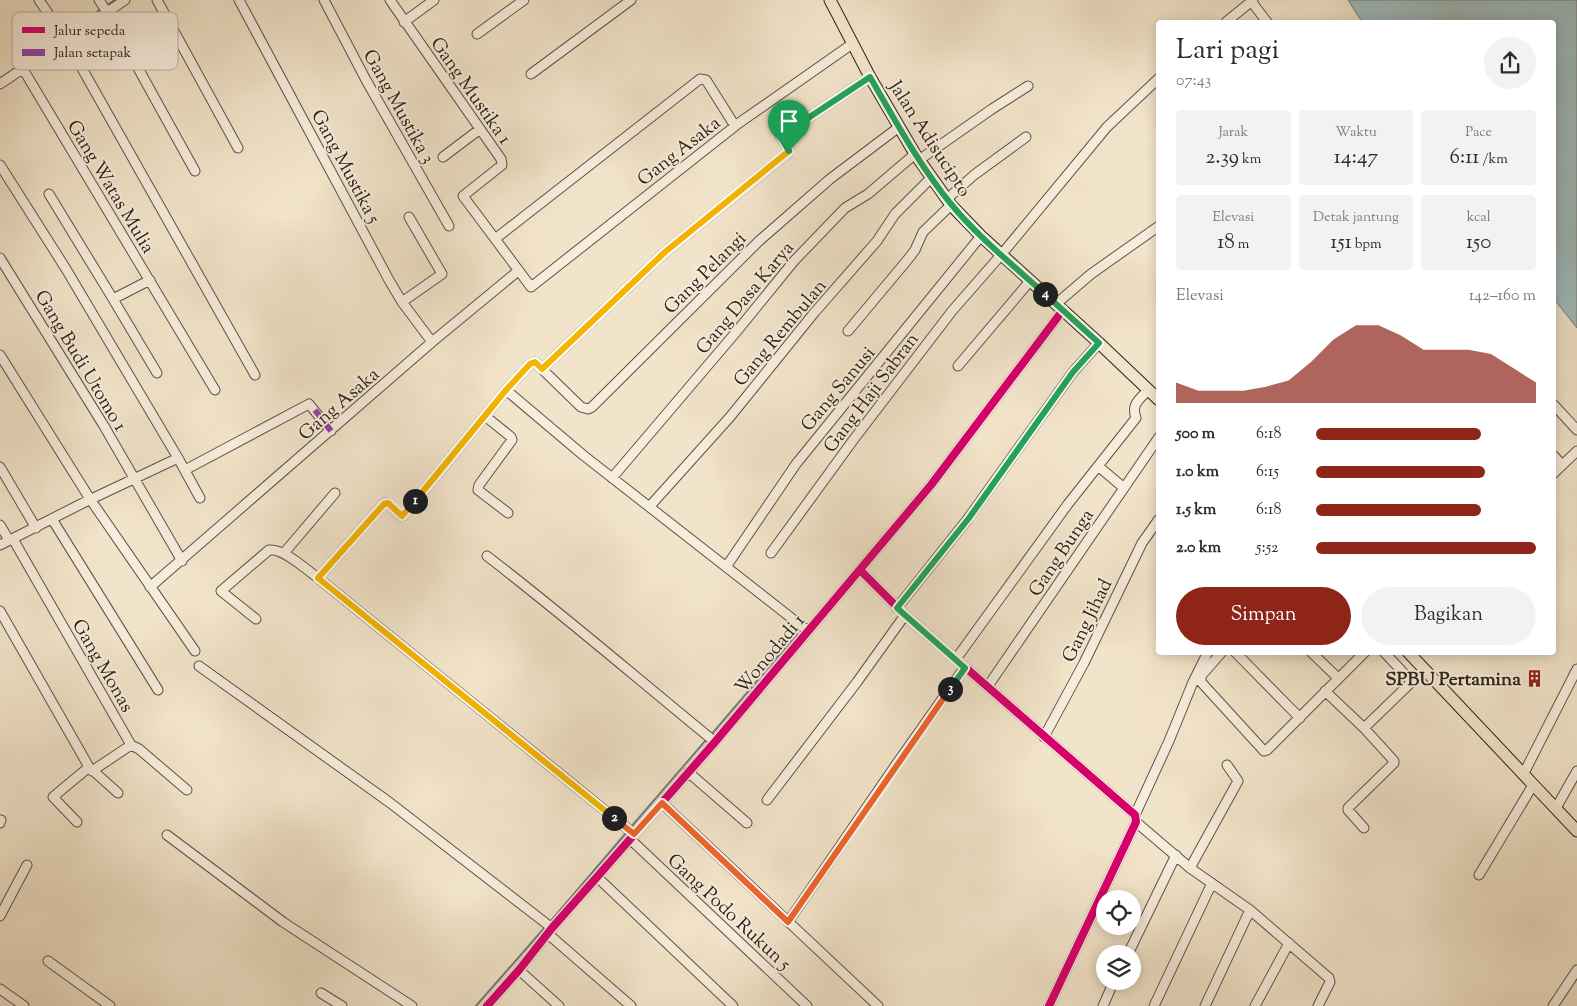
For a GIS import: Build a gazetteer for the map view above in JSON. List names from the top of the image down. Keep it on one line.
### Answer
{"streets":{"main road":["Jalan Adisucipto"],"street":["Gang Mustika 1","Gang Mustika 3","Gang Asaka","Gang Mustika 5","Gang Watas Mulia","Gang Pelangi","Gang Dasa Karya","Gang Rembulan","Gang Budi Utomo 1","Gang Sanusi","Gang Haji Sabran","Gang Bunga","Gang Jihad","Wonodadi 1","Gang Monas","Gang Podo Rukun 5"]},"crossings":[["Gang Mustika 1","Gang Asaka"],["Jalan Adisucipto","Gang Asaka"],["Jalan Adisucipto","Gang Pelangi"],["Jalan Adisucipto","Gang Dasa Karya"],["Jalan Adisucipto","Gang Rembulan"],["Jalan Adisucipto","Gang Sanusi"],["Jalan Adisucipto","Gang Haji Sabran"],["Jalan Adisucipto","Wonodadi 1"],["Gang Asaka","Gang Mustika 5"],["Gang Asaka","Gang Budi Utomo 1"],["Wonodadi 1","Gang Podo Rukun 5"]],"places":{"building":["SPBU Pertamina"]},"legend":["Jalur sepeda","Jalan setapak"],"page":{"heading":["Lari pagi","07:43"],"stats":[["Jarak","2.39 km"],["Waktu","14:47"],["Pace","6:11 /km"],["Elevasi","18 m"],["Detak jantung","151 bpm"],["kcal","150"]],"chart":["Elevasi","142–160 m"],"pins":["4","1","3","2"],"list":[{"name":"500 m","note":"6:18"},{"name":"1.0 km","note":"6:15"},{"name":"1.5 km","note":"6:18"},{"name":"2.0 km","note":"5:52"}],"buttons":["Simpan","Bagikan"]}}
